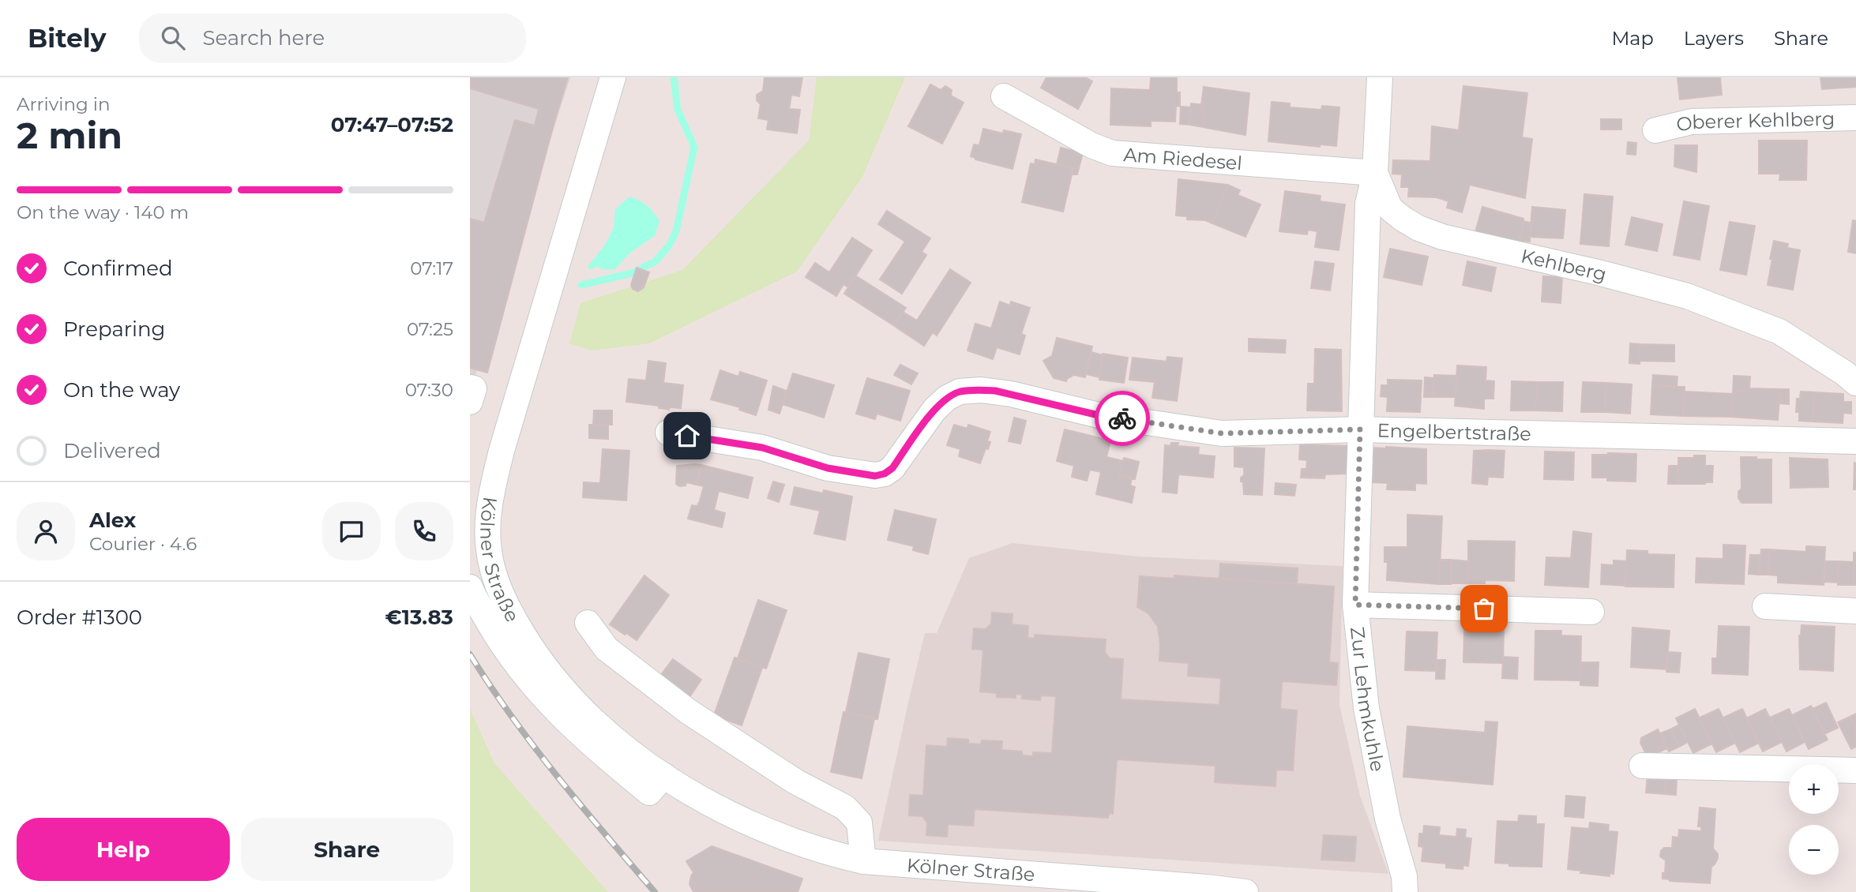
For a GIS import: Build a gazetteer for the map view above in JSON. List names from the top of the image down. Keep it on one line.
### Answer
{"streets":{"street":["Oberer Kehlberg","Am Riedesel","Kehlberg","Engelbertstraße","Kölner Straße","Zur Lehmkuhle"]},"crossings":[["Am Riedesel","Kehlberg"],["Am Riedesel","Zur Lehmkuhle"],["Kehlberg","Zur Lehmkuhle"],["Engelbertstraße","Zur Lehmkuhle"]],"page":{"header":"Bitely","search":"Search here","nav":["Map","Layers","Share"],"heading":["2 min","Arriving in","07:47–07:52"],"panel":["Alex","Courier · 4.6","Order #1300","€13.83"],"bar":"On the way · 140 m","list":[["Confirmed","07:17"],["Preparing","07:25"],["On the way","07:30"],"Delivered"],"map_buttons":["+","−"],"buttons":["Help","Share"]}}
